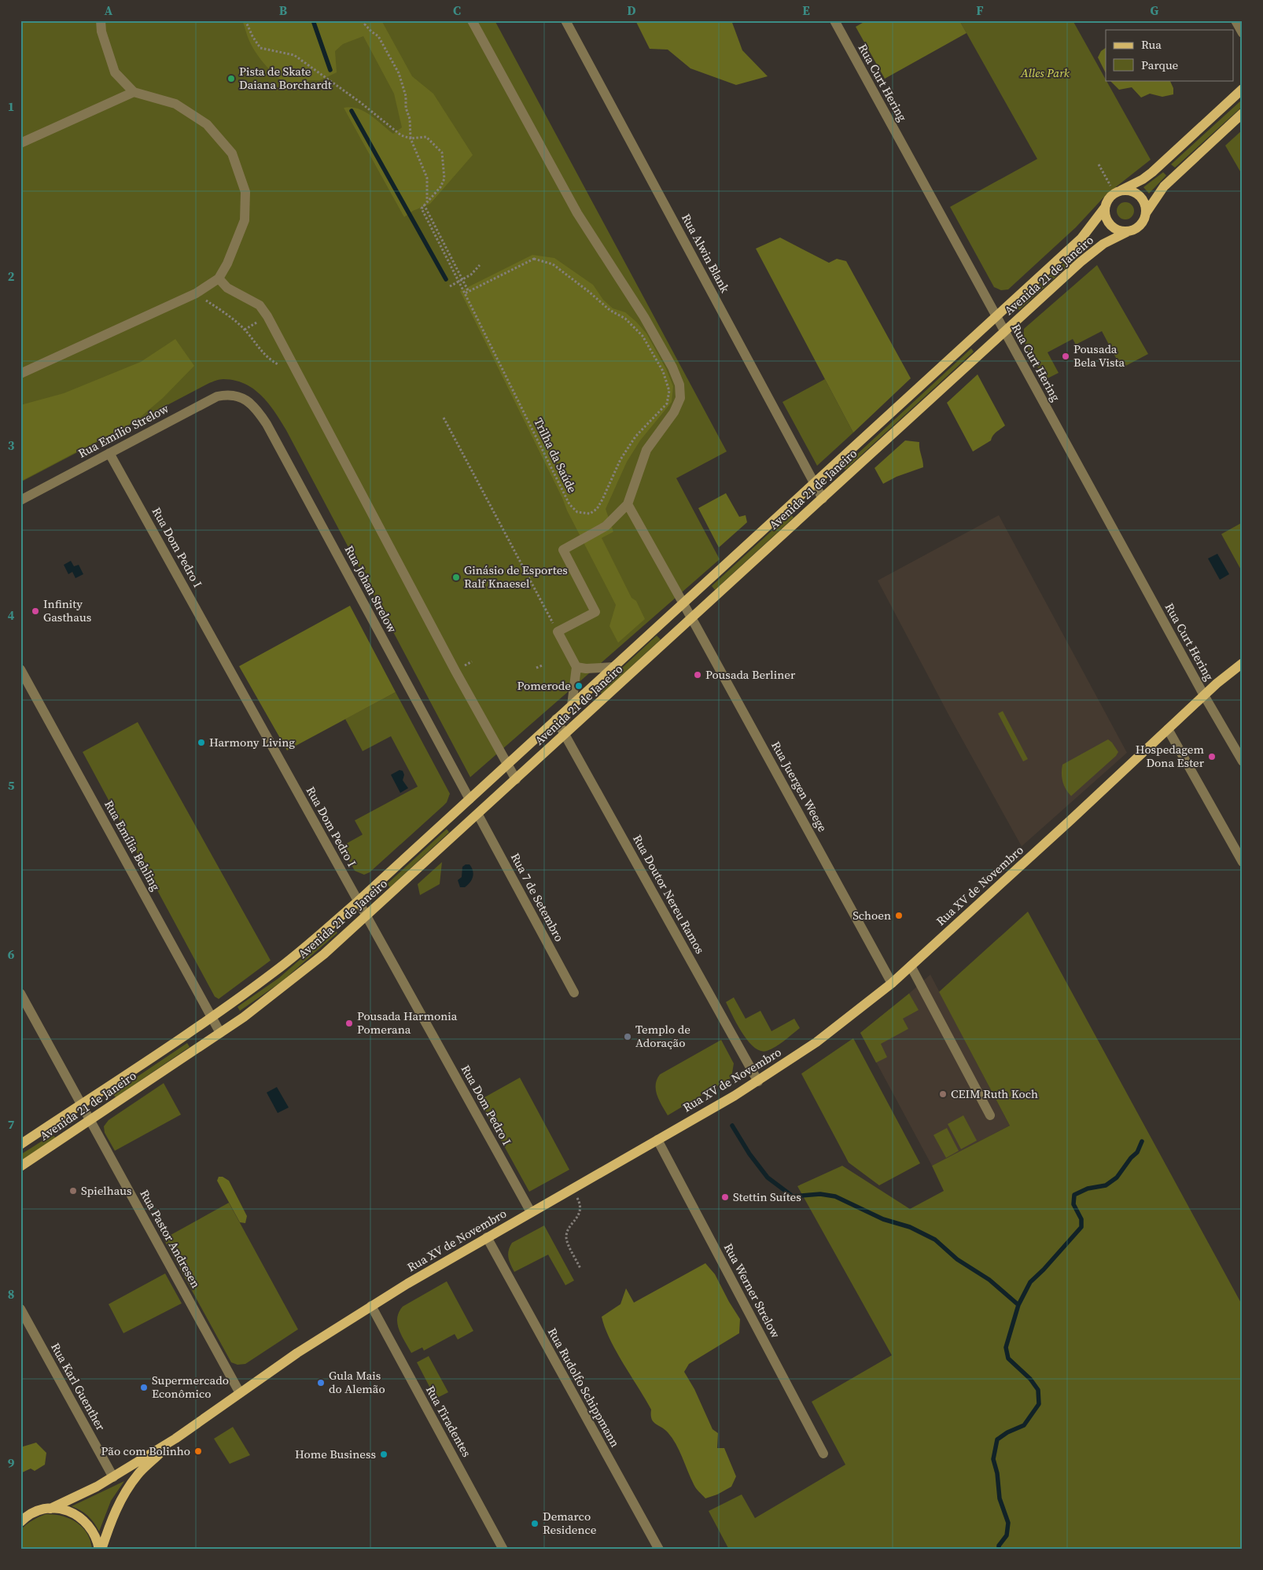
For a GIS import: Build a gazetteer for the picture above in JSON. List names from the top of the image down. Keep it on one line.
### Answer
{"streets":{"main road":["Avenida 21 de Janeiro","Rua XV de Novembro"],"street":["Rua Curt Hering","Rua Alwin Blank","Rua Emílio Strelow","Rua Dom Pedro I","Rua Johan Strelow","Rua Juergen Weege","Rua Emília Behling","Rua Doutor Nereu Ramos","Rua 7 de Setembro","Rua Pastor Andresen","Rua Werner Strelow","Rua Karl Guenther","Rua Rudolfo Schippmann","Rua Tiradentes"],"path":["Trilha da Saúde"]},"crossings":[["Rua Curt Hering","Avenida 21 de Janeiro"],["Rua Curt Hering","Rua XV de Novembro"],["Rua Alwin Blank","Avenida 21 de Janeiro"],["Avenida 21 de Janeiro","Rua Dom Pedro I"],["Avenida 21 de Janeiro","Rua Johan Strelow"],["Avenida 21 de Janeiro","Rua Juergen Weege"],["Avenida 21 de Janeiro","Rua Emília Behling"],["Avenida 21 de Janeiro","Rua Doutor Nereu Ramos"],["Avenida 21 de Janeiro","Rua 7 de Setembro"],["Avenida 21 de Janeiro","Rua Pastor Andresen"],["Rua Emílio Strelow","Rua Dom Pedro I"],["Rua Emílio Strelow","Rua Johan Strelow"],["Rua Dom Pedro I","Rua XV de Novembro"],["Rua Juergen Weege","Rua XV de Novembro"],["Rua XV de Novembro","Rua Doutor Nereu Ramos"],["Rua XV de Novembro","Rua Pastor Andresen"],["Rua XV de Novembro","Rua Werner Strelow"],["Rua XV de Novembro","Rua Karl Guenther"],["Rua XV de Novembro","Rua Rudolfo Schippmann"],["Rua XV de Novembro","Rua Tiradentes"]],"parks":["Alles Park"],"places":["Pista de Skate Daiana Borchardt","Pousada Bela Vista","Ginásio de Esportes Ralf Knaesel","Infinity Gasthaus","Pousada Berliner","Pomerode","Harmony Living","Hospedagem Dona Ester","Schoen","Pousada Harmonia Pomerana","Templo de Adoração","CEIM Ruth Koch","Spielhaus","Stettin Suítes","Gula Mais do Alemão","Supermercado Econômico","Pão com Bolinho","Home Business","Demarco Residence"],"legend":["Rua","Parque"],"grid":{"columns":["A","B","C","D","E","F","G"],"rows":["1","2","3","4","5","6","7","8","9"]}}
